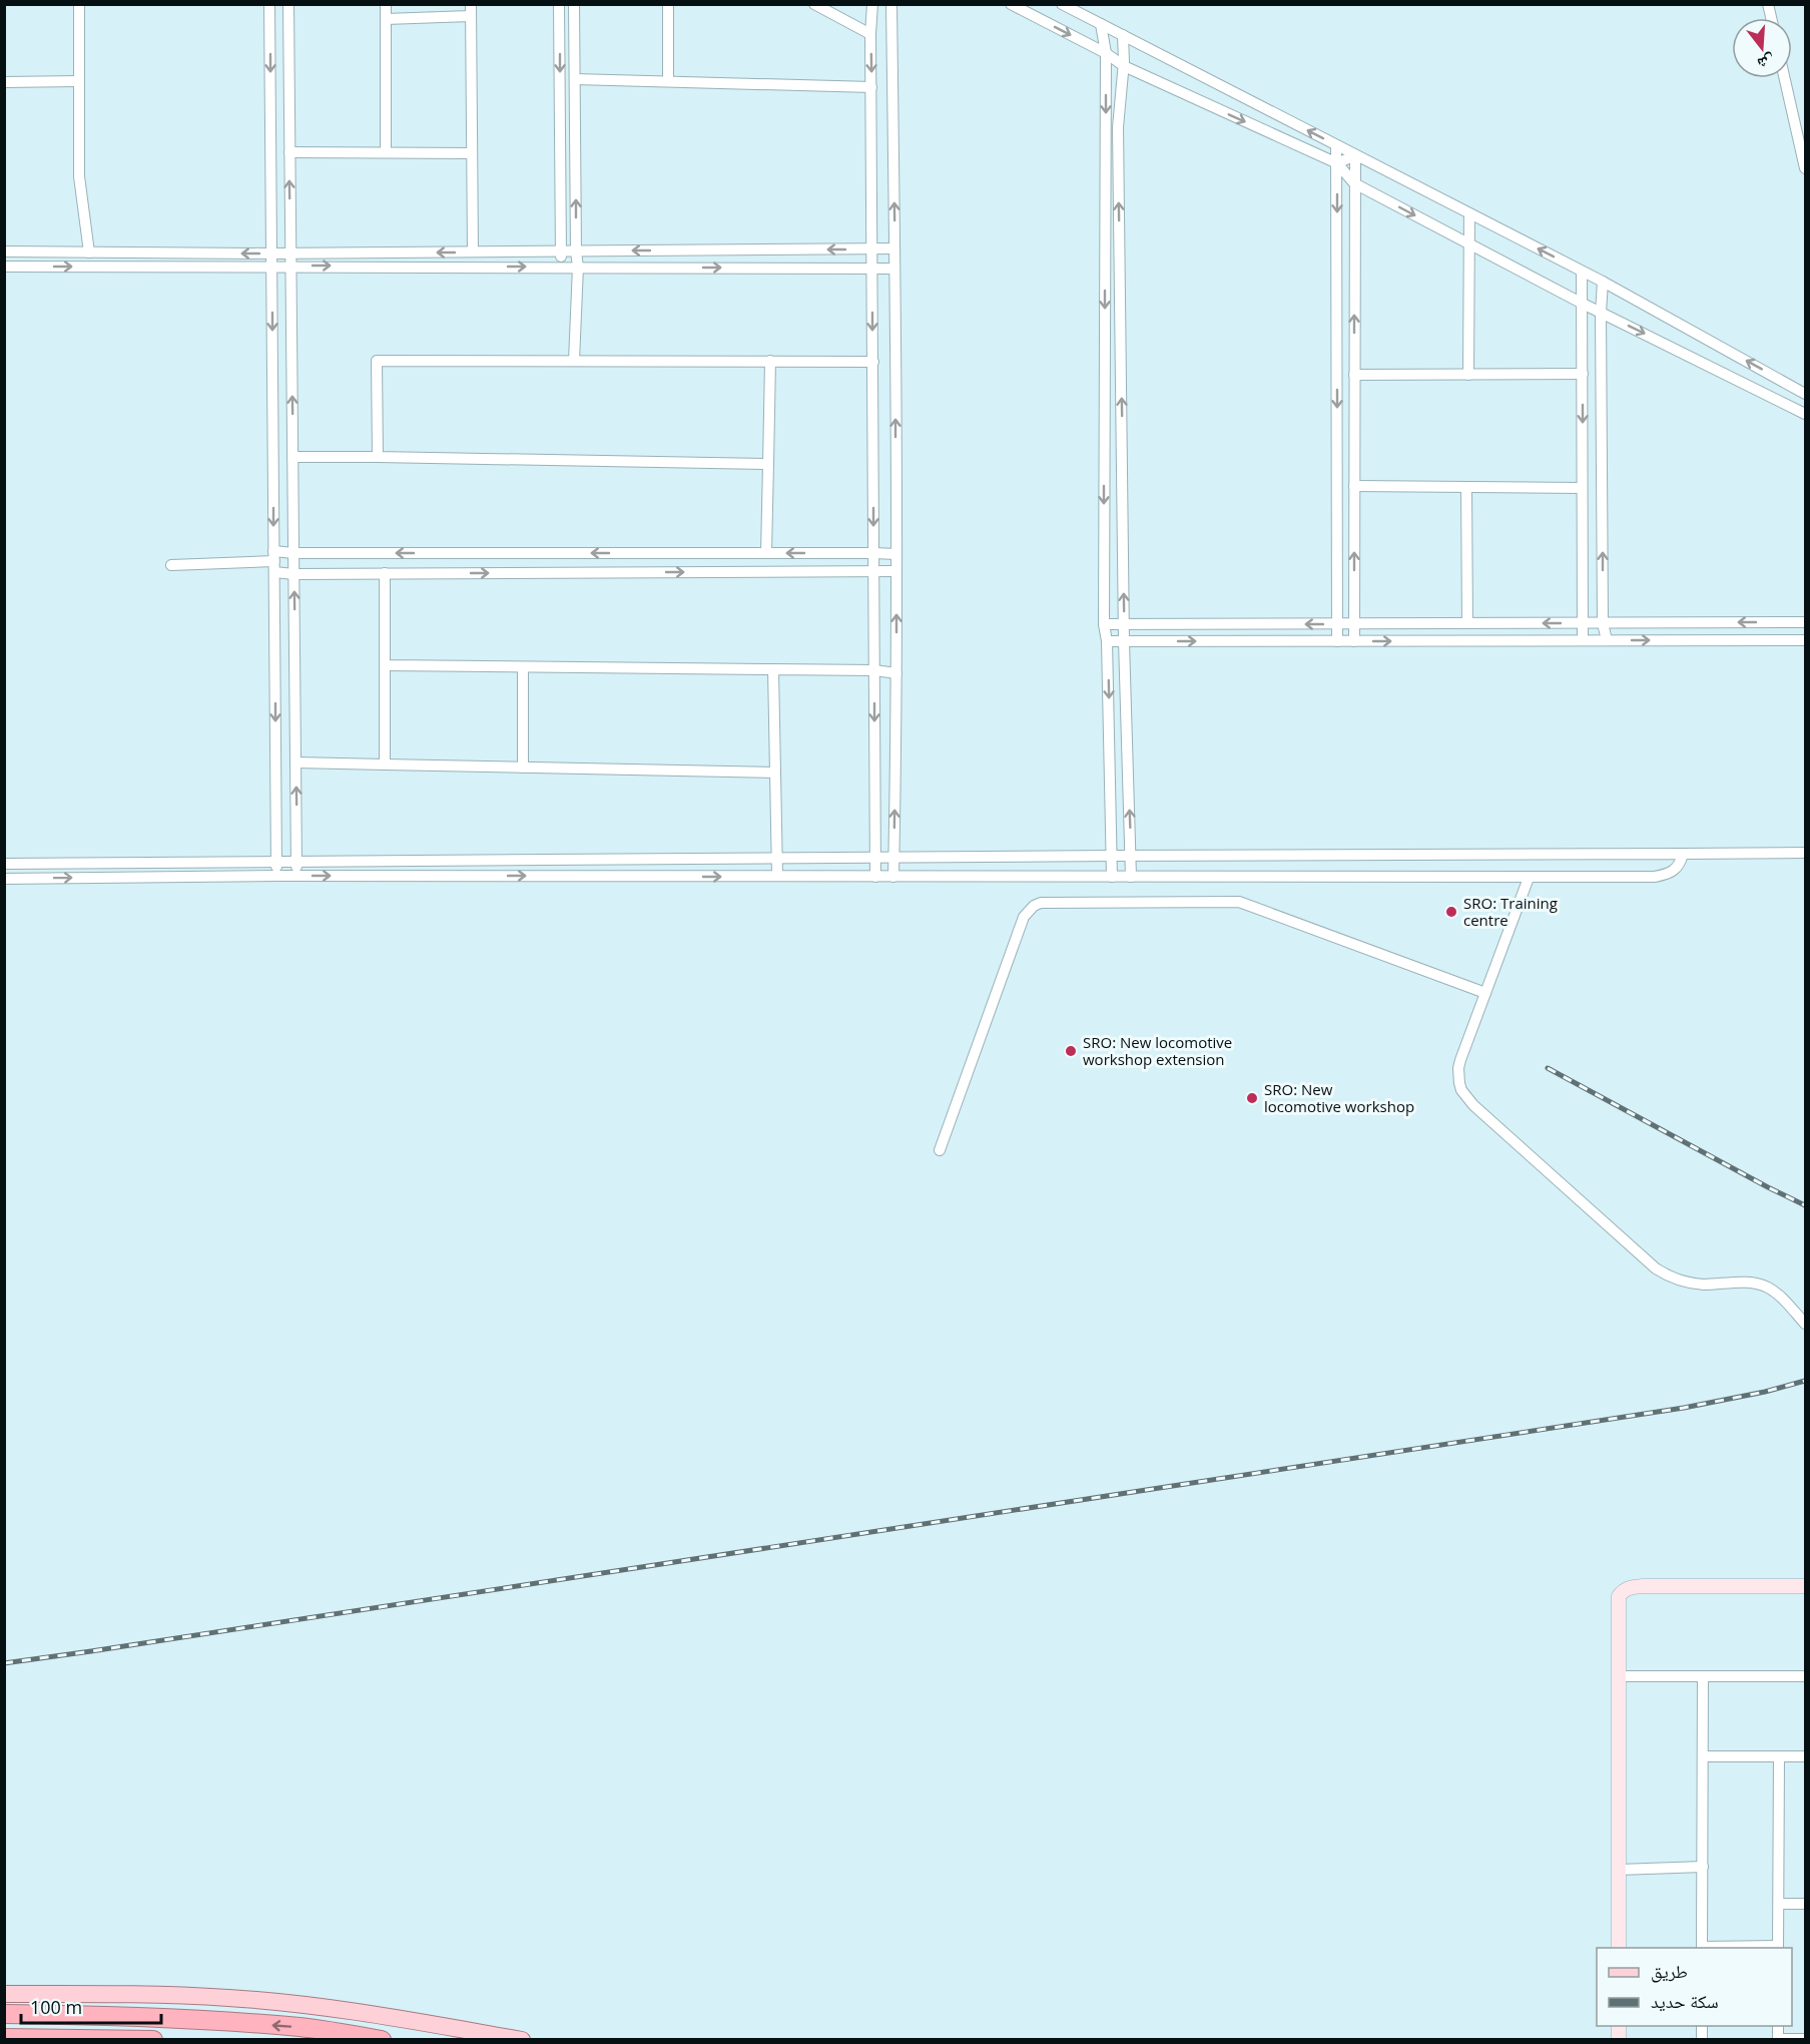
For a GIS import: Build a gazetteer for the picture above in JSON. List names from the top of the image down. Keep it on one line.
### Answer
{"places":["SRO: Training centre","SRO: New locomotive workshop extension","SRO: New locomotive workshop"],"legend":["طريق","سكة حديد"],"scale_bar":"100 m","north":"bottom"}
